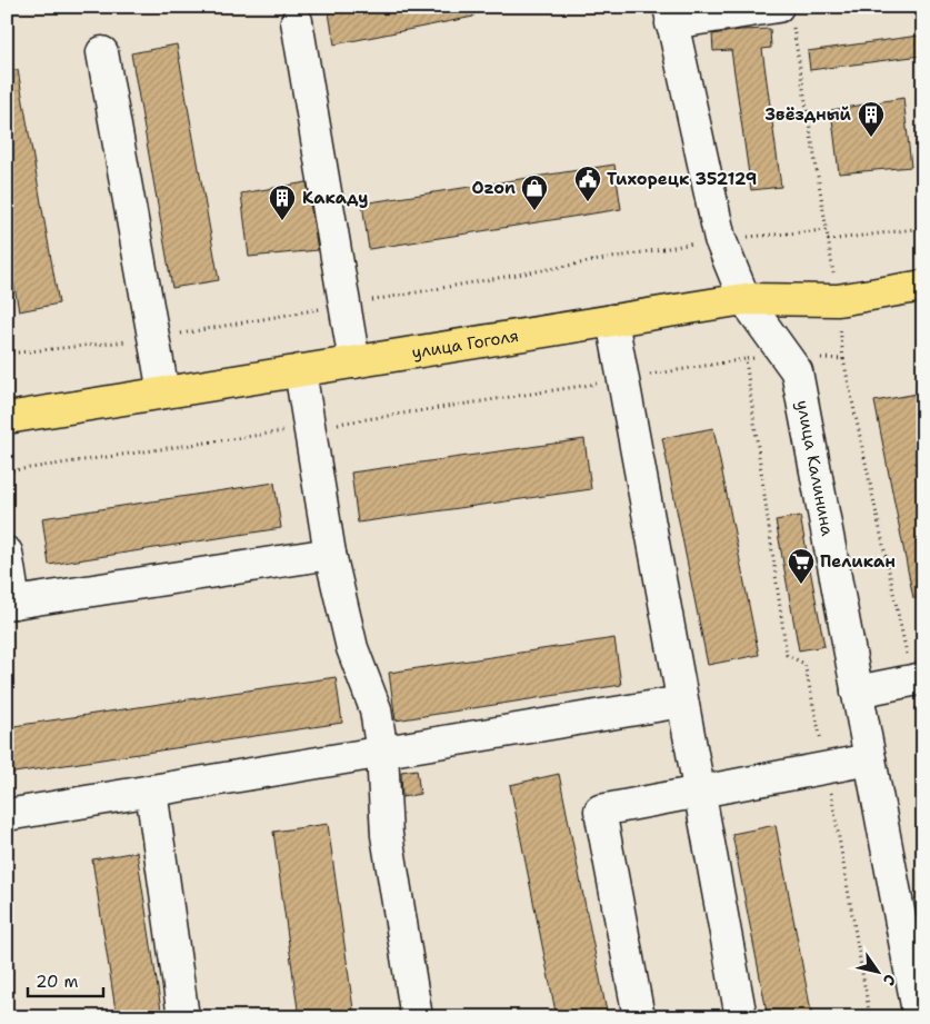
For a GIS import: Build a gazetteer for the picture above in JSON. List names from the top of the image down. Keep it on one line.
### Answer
{"streets":{"main road":["улица Гоголя"],"street":["улица Калинина"]},"crossings":[["улица Гоголя","улица Калинина"]],"places":{"building":["Звёздный","Какаду"],"public building":["Тихорецк 352129"],"shop":["Ozon"],"supermarket":["Пеликан"]},"scale_bar":"20 m","north":"bottom right"}
